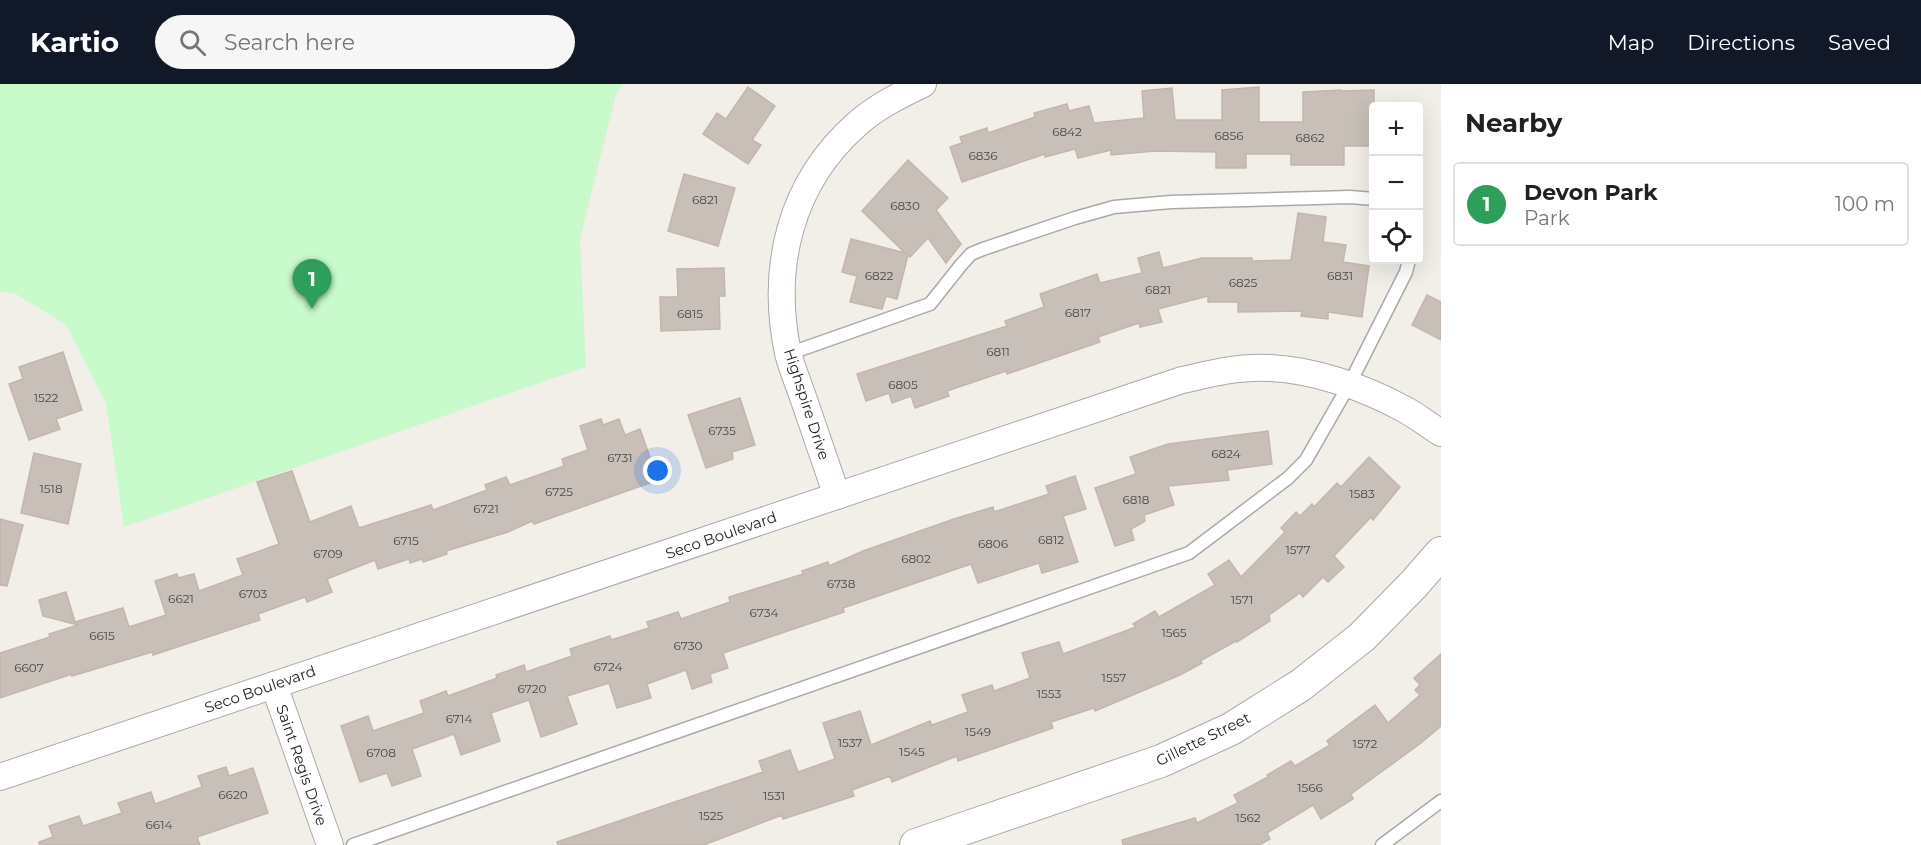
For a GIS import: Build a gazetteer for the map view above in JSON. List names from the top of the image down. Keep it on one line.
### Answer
{"streets":{"street":["Highspire Drive","Seco Boulevard","Gillette Street","Saint Regis Drive"]},"crossings":[["Highspire Drive","Seco Boulevard"],["Seco Boulevard","Saint Regis Drive"]],"house_numbers":["6842","6856","6862","6836","6821","6830","6822","6831","6825","6821","6817","6815","6811","6805","1522","6735","6824","6731","1518","6725","1583","6818","6721","6812","6715","6806","1577","6709","6802","6738","6703","6621","1571","6734","1565","6615","6730","6724","6607","1557","6720","1553","6714","1549","1537","1572","1545","6708","1566","6620","1531","1525","1562","6614"],"page":{"header":"Kartio","search":"Search here","nav":["Map","Directions","Saved"],"heading":"Nearby","map_buttons":["+","−"],"list":[{"mark":"1","name":"Devon Park","note":"Park","value":"100 m"}],"pins":"1"}}
